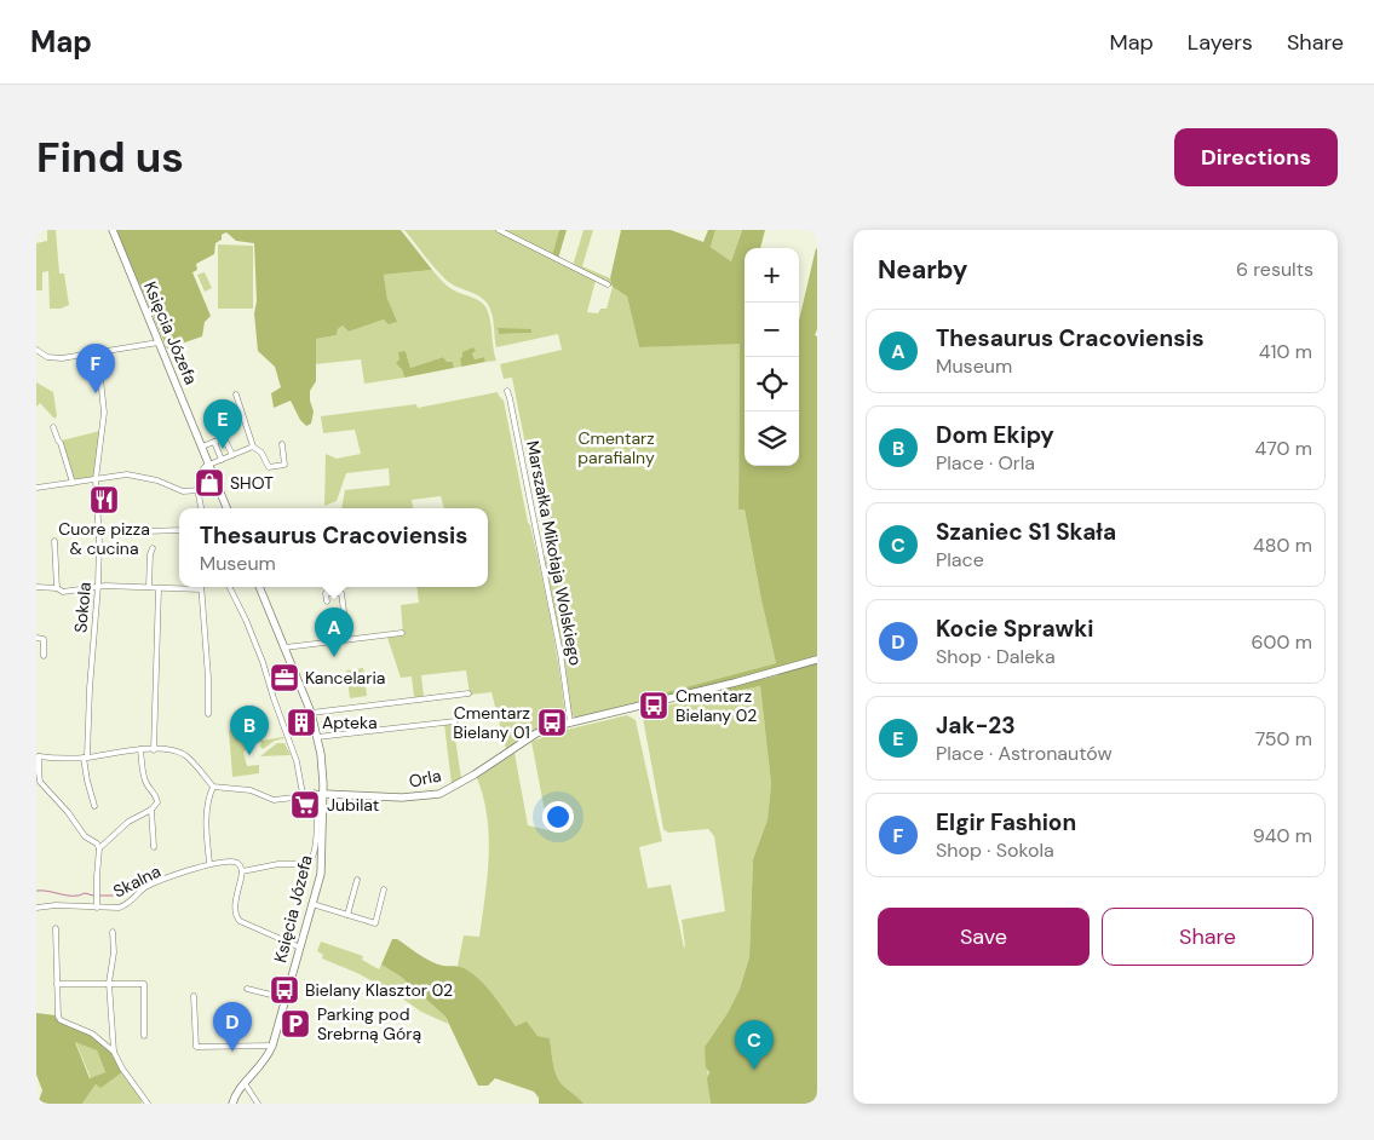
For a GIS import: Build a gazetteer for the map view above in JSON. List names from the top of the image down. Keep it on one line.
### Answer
{"streets":{"street":["Księcia Józefa","Marszałka Mikołaja Wolskiego","Sokola","Orla","Skalna"]},"crossings":[["Księcia Józefa","Orla"],["Marszałka Mikołaja Wolskiego","Orla"]],"parks":["Cmentarz parafialny"],"places":{"shop":["SHOT"],"restaurant":["Cuore pizza & cucina"],"office":["Kancelaria"],"bus stop":["Cmentarz Bielany 02","Cmentarz Bielany 01","Bielany Klasztor 02"],"building":["Apteka"],"supermarket":["Jubilat"],"parking":["Parking pod Srebrną Górą"]},"page":{"header":"Map","nav":["Map","Layers","Share"],"buttons":["Directions",["Save","Share"]],"title":"Find us","heading":["Nearby","6 results"],"map_buttons":["+","−"],"list":[{"mark":"A","name":"Thesaurus Cracoviensis","note":"Museum","value":"410 m"},{"mark":"B","name":"Dom Ekipy","note":"Place · Orla","value":"470 m"},{"mark":"C","name":"Szaniec S1 Skała","note":"Place","value":"480 m"},{"mark":"D","name":"Kocie Sprawki","note":"Shop · Daleka","value":"600 m"},{"mark":"E","name":"Jak-23","note":"Place · Astronautów","value":"750 m"},{"mark":"F","name":"Elgir Fashion","note":"Shop · Sokola","value":"940 m"}],"pins":["F","E","A","B","D","C"],"popup":["Thesaurus Cracoviensis","Museum"]}}
